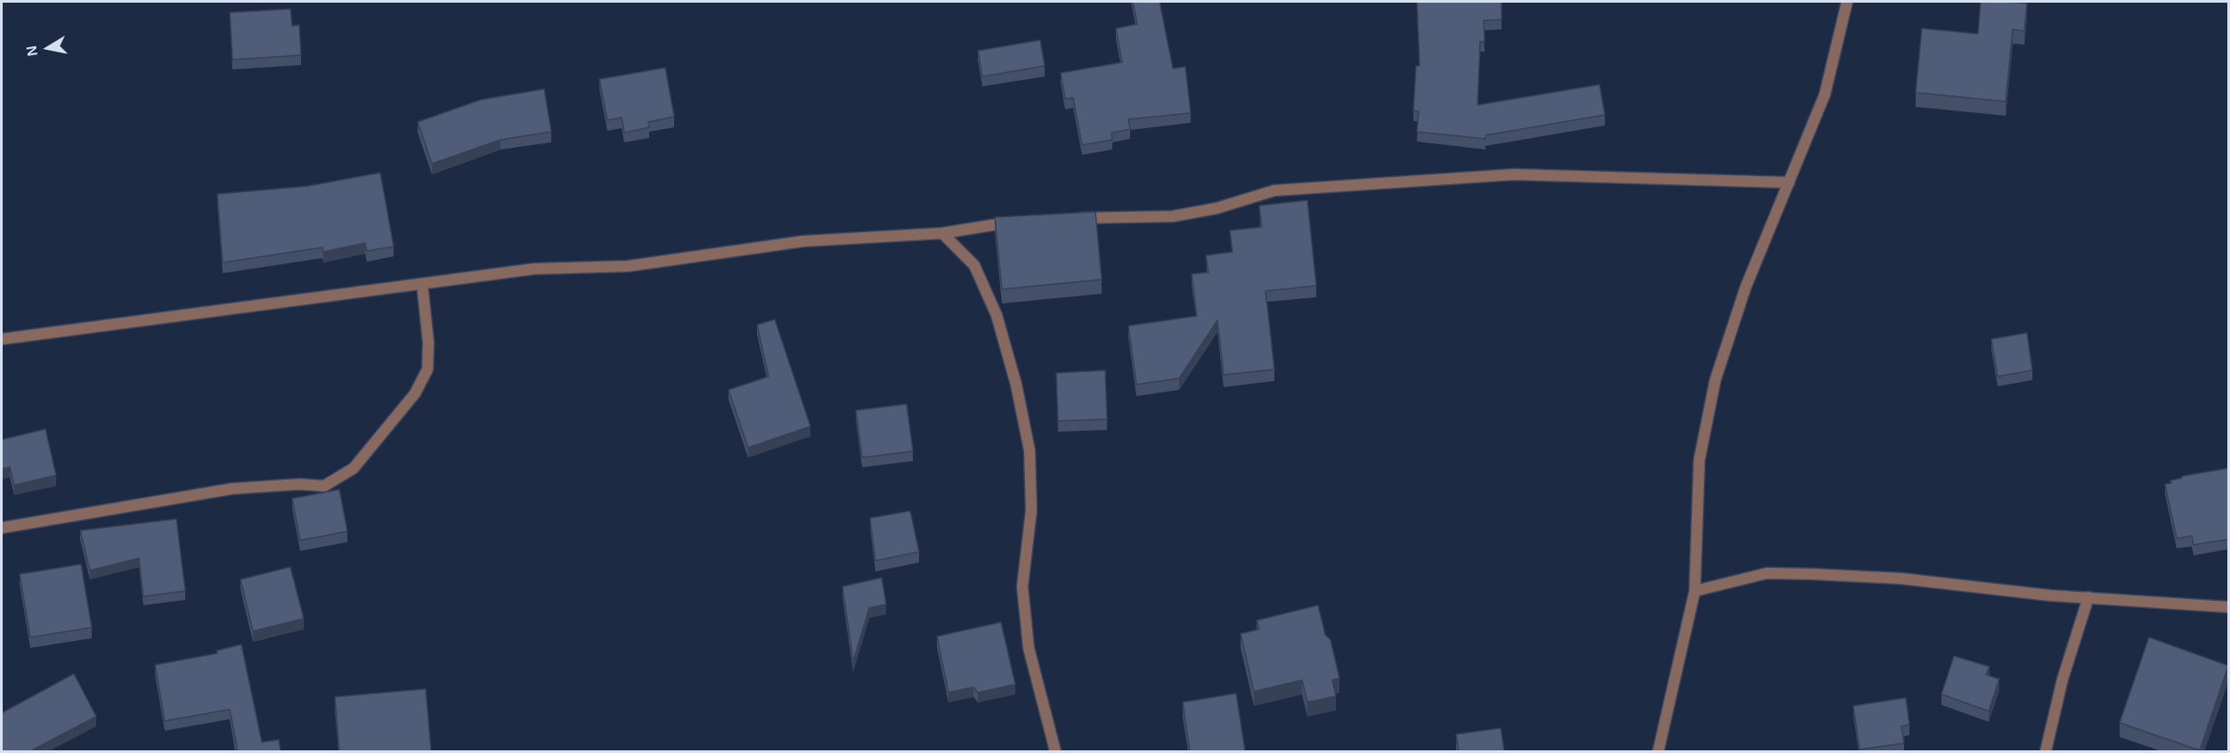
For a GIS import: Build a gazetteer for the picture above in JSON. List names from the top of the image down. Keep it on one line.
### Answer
{"north":"left"}
